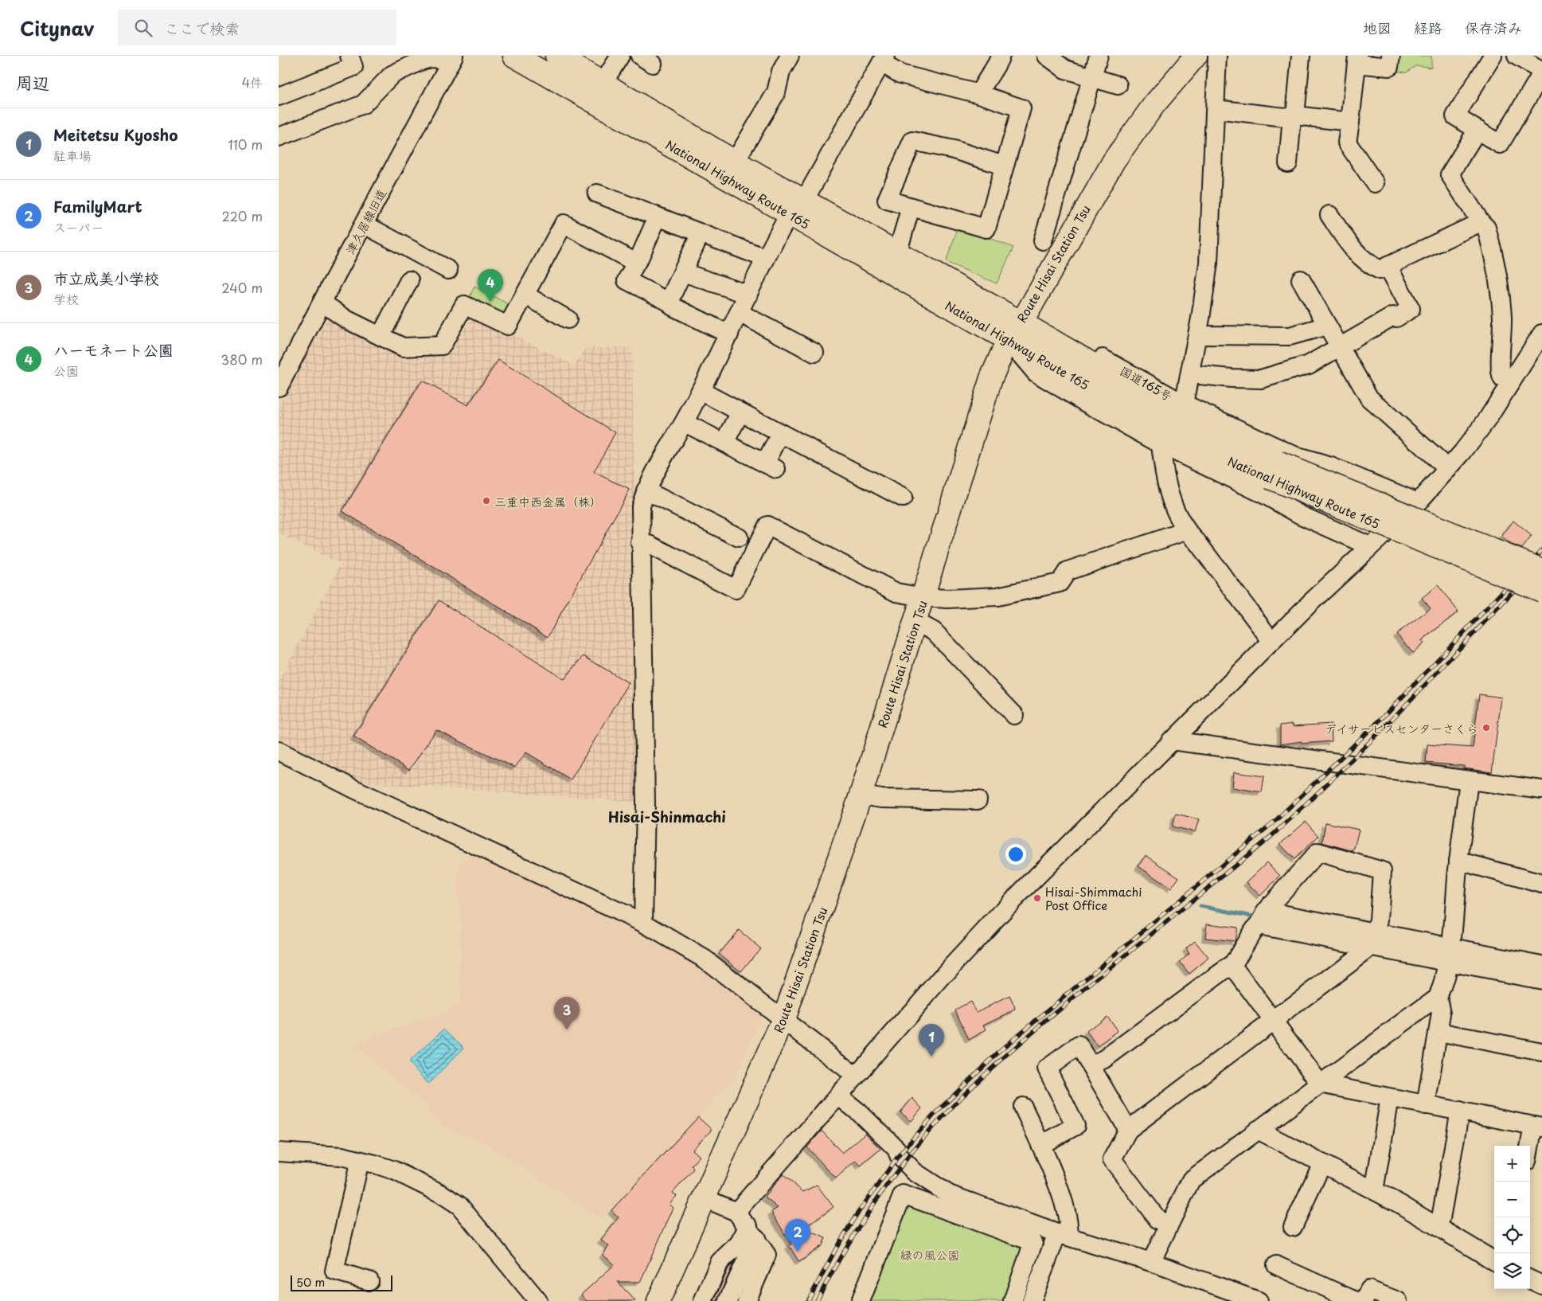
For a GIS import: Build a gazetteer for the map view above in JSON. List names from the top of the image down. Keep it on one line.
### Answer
{"streets":{"main road":["National Highway Route 165","Route Hisai Station Tsu"],"street":["津久居線旧道","国道165号"]},"crossings":[["National Highway Route 165","Route Hisai Station Tsu"],["National Highway Route 165","国道165号"],["Route Hisai Station Tsu","国道165号"]],"districts":["Hisai-Shinmachi"],"parks":["緑の風公園"],"places":["三重中西金属（株）","デイサービスセンターさくら","Hisai-Shimmachi Post Office"],"scale_bar":"50 m","page":{"header":"Citynav","search":"ここで検索","nav":["地図","経路","保存済み"],"heading":["周辺","4件"],"list":[{"mark":"1","name":"Meitetsu Kyosho","note":"駐車場","value":"110 m"},{"mark":"2","name":"FamilyMart","note":"スーパー","value":"220 m"},{"mark":"3","name":"市立成美小学校","note":"学校","value":"240 m"},{"mark":"4","name":"ハーモネート公園","note":"公園","value":"380 m"}],"pins":["4","3","1","2"],"map_buttons":["+","−"],"scale":"50 m"}}
